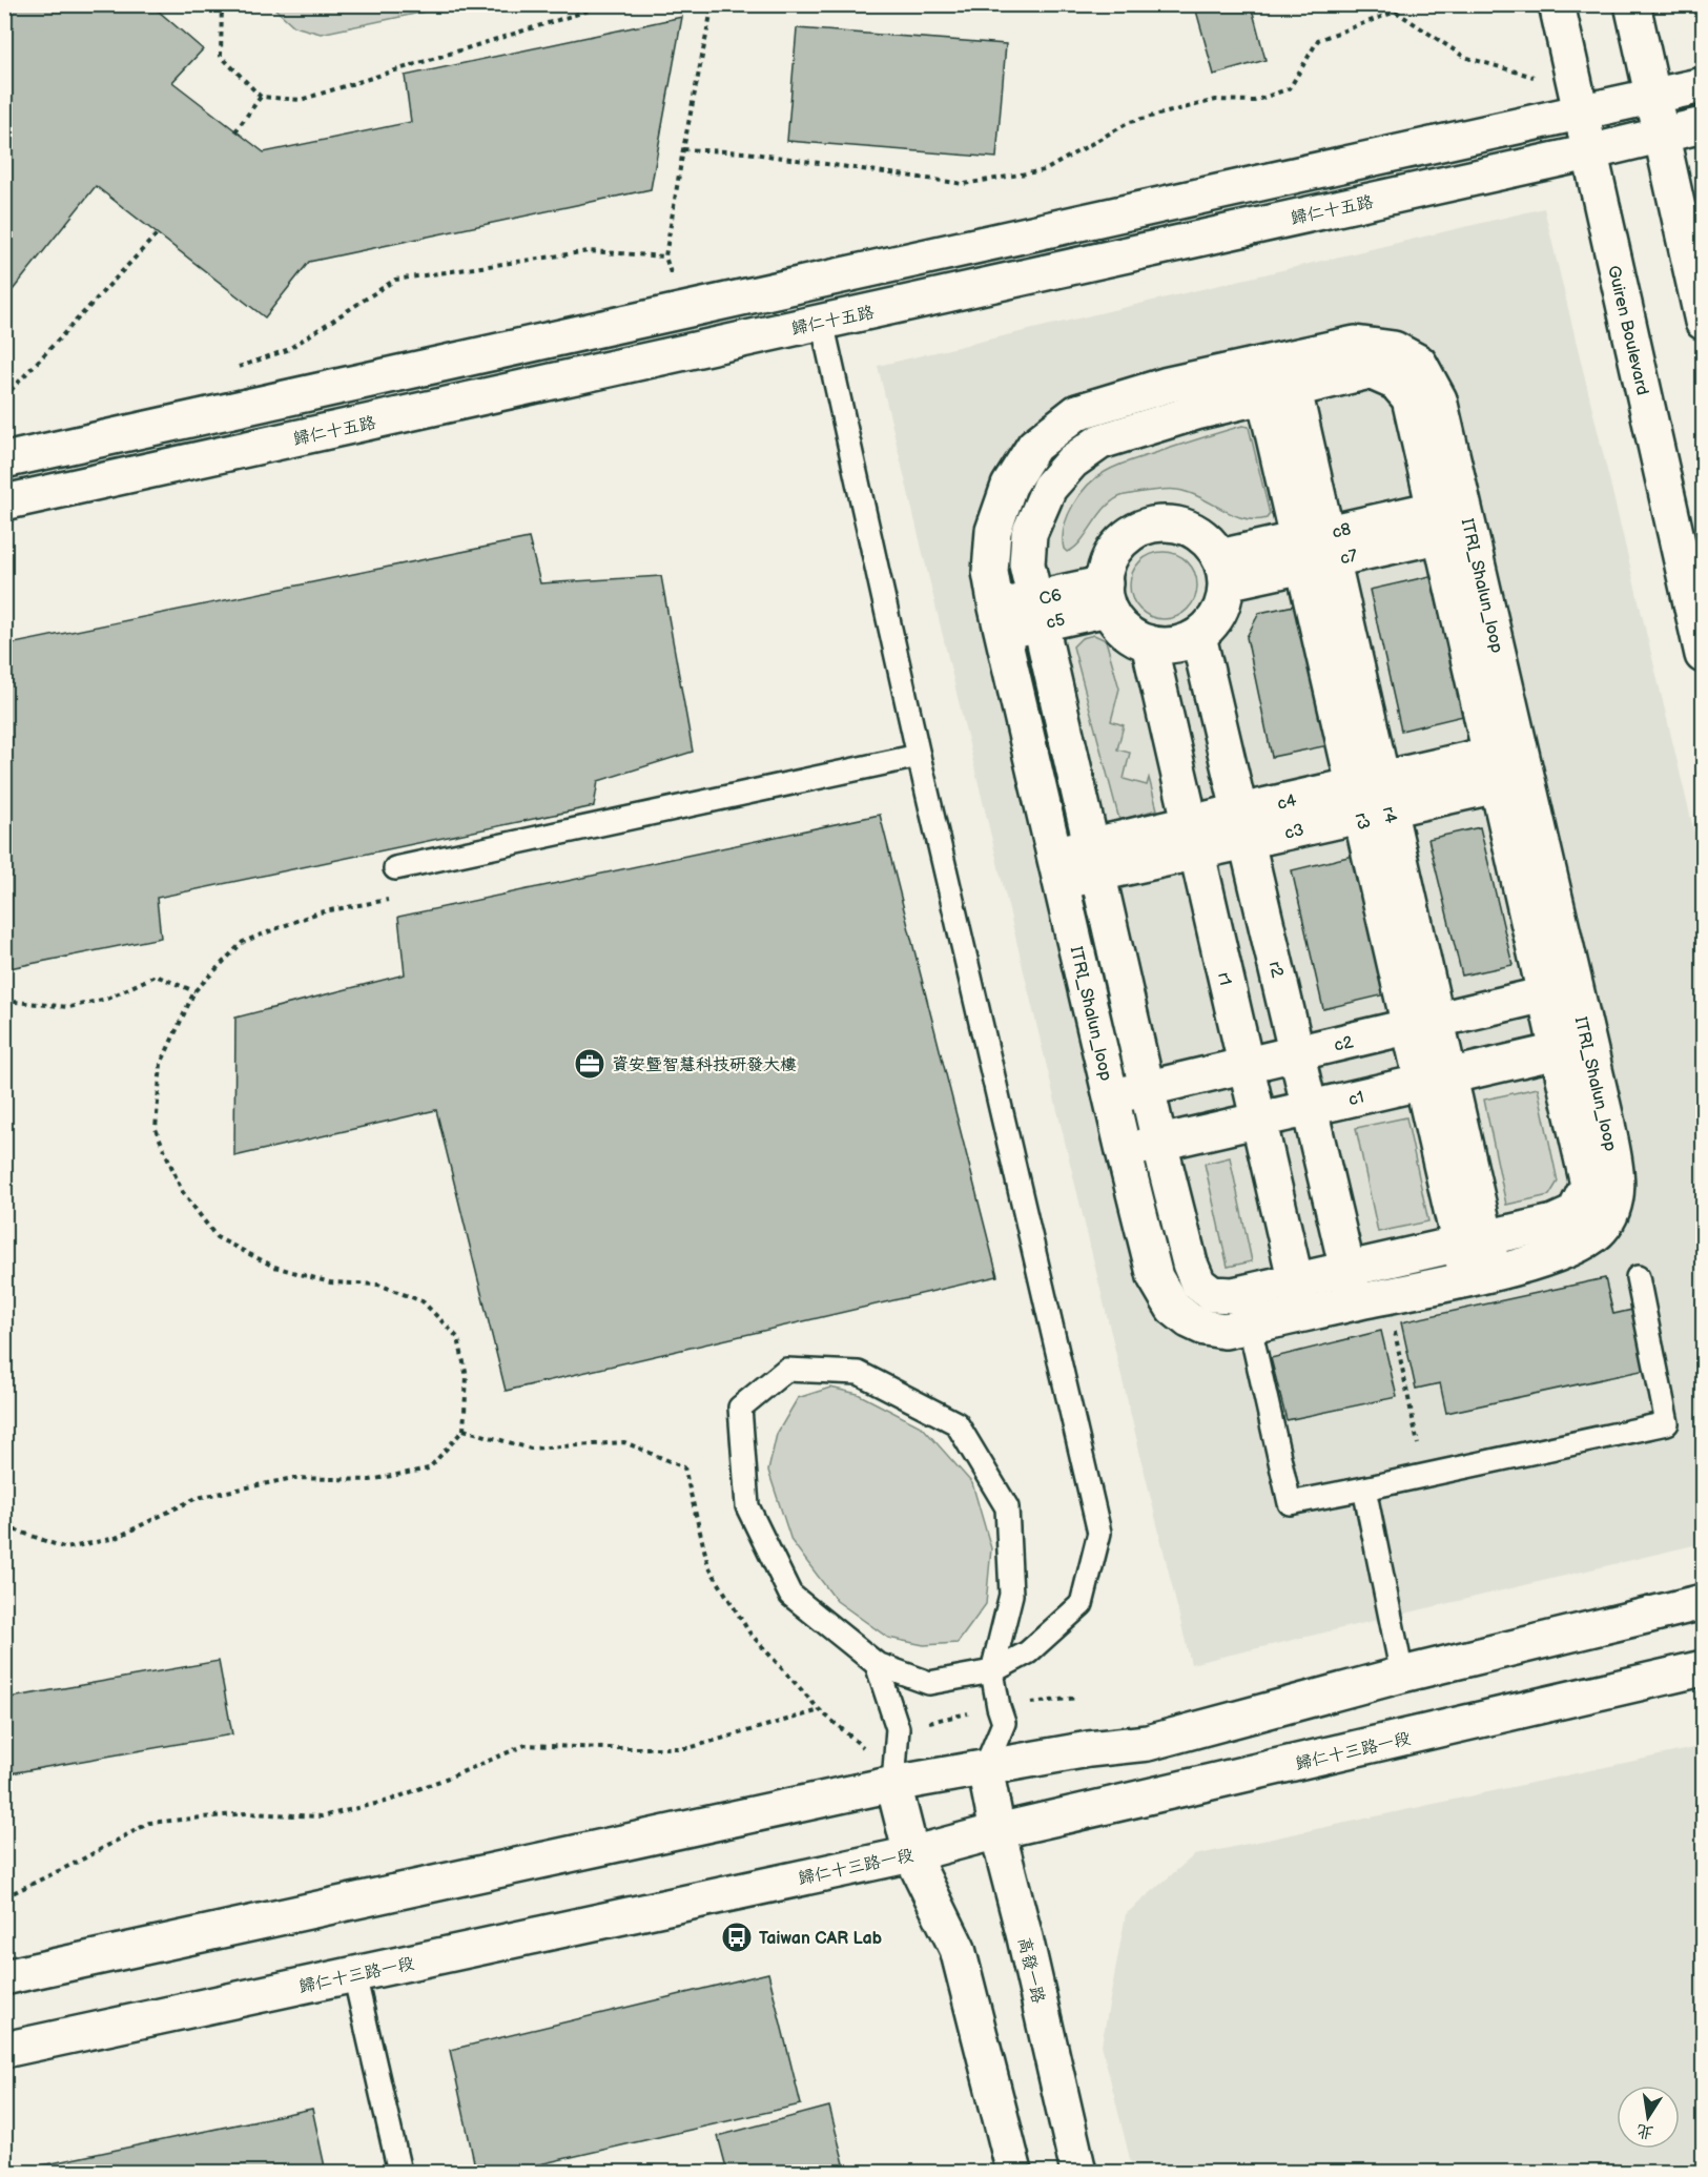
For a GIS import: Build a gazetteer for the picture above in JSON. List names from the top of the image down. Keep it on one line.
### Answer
{"streets":{"street":["歸仁十五路","Guiren Boulevard","c8","ITRI_Shalun_loop","c5","r3","c3","r2","r1","c2","c1","歸仁十三路一段","高發一路"]},"crossings":[["歸仁十五路","Guiren Boulevard"],["c8","ITRI_Shalun_loop"],["c8","r3"],["ITRI_Shalun_loop","c5"],["ITRI_Shalun_loop","r3"],["ITRI_Shalun_loop","c3"],["ITRI_Shalun_loop","r2"],["ITRI_Shalun_loop","r1"],["ITRI_Shalun_loop","c2"],["ITRI_Shalun_loop","c1"],["c5","r2"],["c5","r1"],["r3","c3"],["r3","c2"],["r3","c1"],["c3","r2"],["r2","r1"],["r2","c2"],["r2","c1"],["r1","c2"],["r1","c1"],["歸仁十三路一段","高發一路"]],"places":{"office":["資安暨智慧科技研發大樓"],"bus stop":["Taiwan CAR Lab"]},"north":"bottom"}
